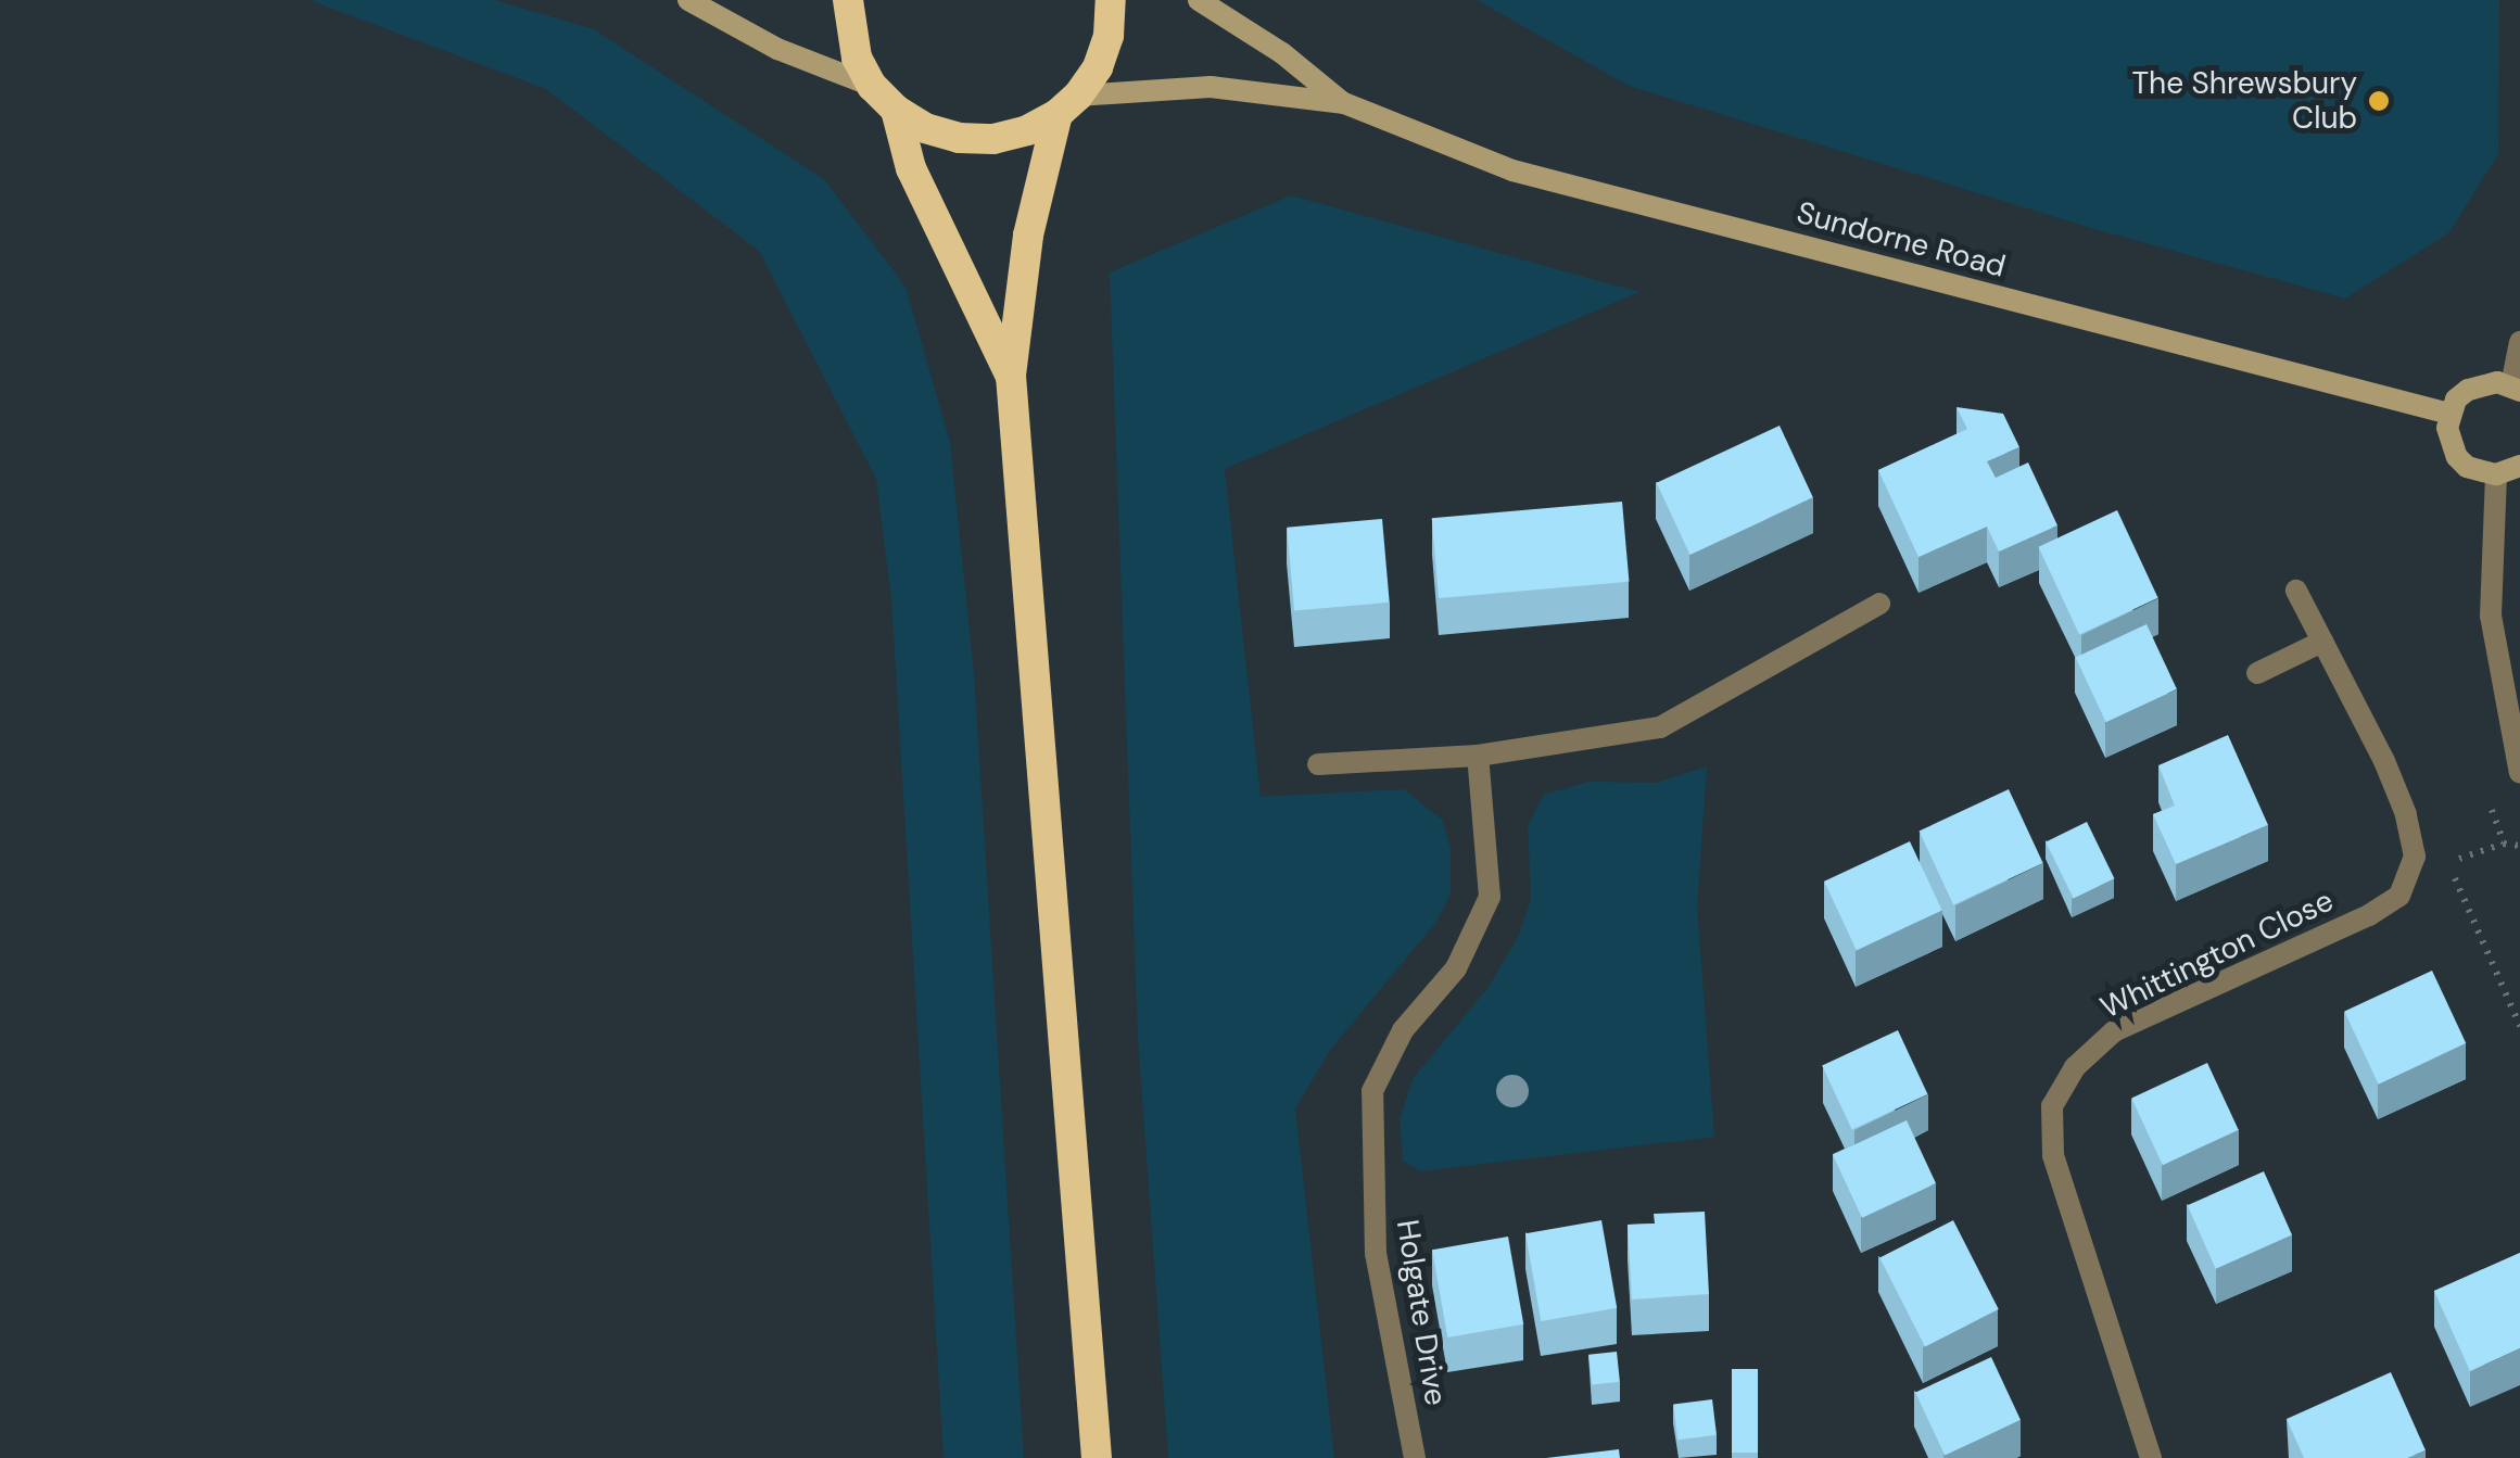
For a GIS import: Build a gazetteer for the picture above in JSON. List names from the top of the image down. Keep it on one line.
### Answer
{"streets":{"main road":["Sundorne Road"],"street":["Whittington Close","Holgate Drive"]},"places":["The Shrewsbury Club"]}
